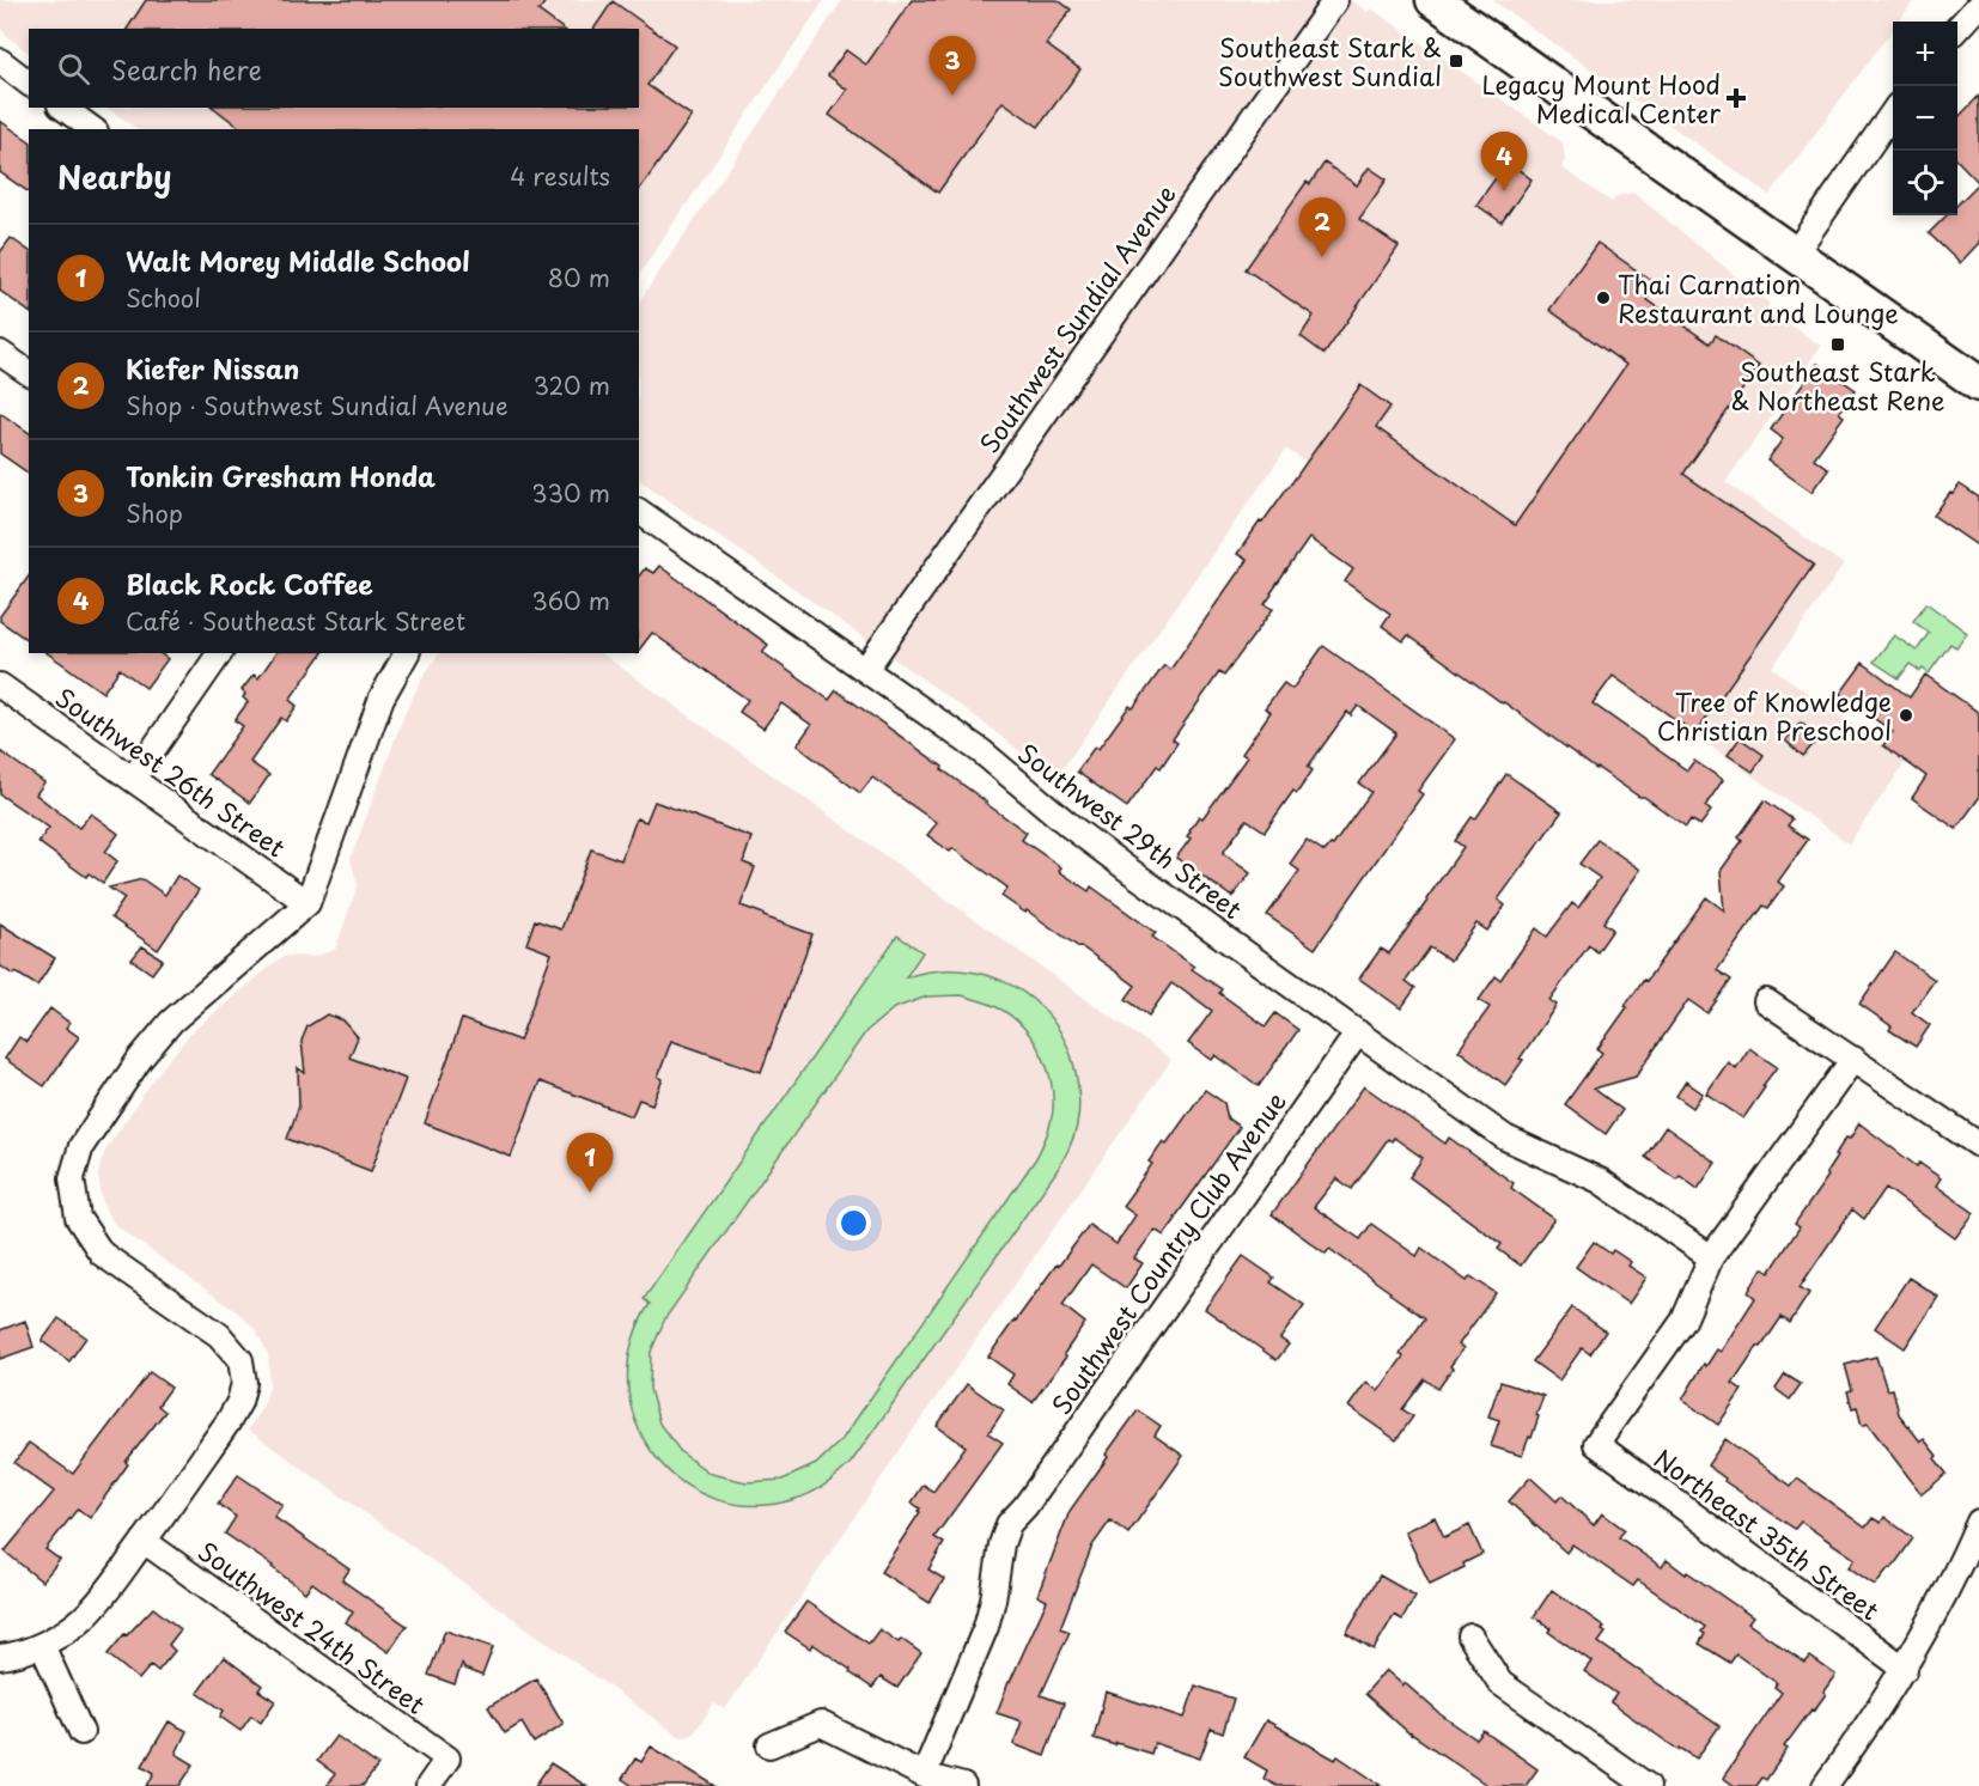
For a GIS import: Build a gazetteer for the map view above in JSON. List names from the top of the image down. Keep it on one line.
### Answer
{"streets":{"street":["Southwest Sundial Avenue","Southwest 26th Street","Southwest 29th Street","Southwest Country Club Avenue","Northeast 35th Street","Southwest 24th Street"]},"crossings":[["Southwest Sundial Avenue","Southwest 29th Street"],["Southwest 29th Street","Southwest Country Club Avenue"],["Southwest 29th Street","Northeast 35th Street"]],"places":{"transit":["Southeast Stark & Southwest Sundial","Southeast Stark & Northeast Rene"],"health":["Legacy Mount Hood Medical Center"],"other":["Thai Carnation Restaurant and Lounge","Tree of Knowledge Christian Preschool"]},"page":{"map_buttons":["+","−"],"search":"Search here","pins":["3","4","2","1"],"heading":["Nearby","4 results"],"list":[{"mark":"1","name":"Walt Morey Middle School","note":"School","value":"80 m"},{"mark":"2","name":"Kiefer Nissan","note":"Shop · Southwest Sundial Avenue","value":"320 m"},{"mark":"3","name":"Tonkin Gresham Honda","note":"Shop","value":"330 m"},{"mark":"4","name":"Black Rock Coffee","note":"Café · Southeast Stark Street","value":"360 m"}]}}
